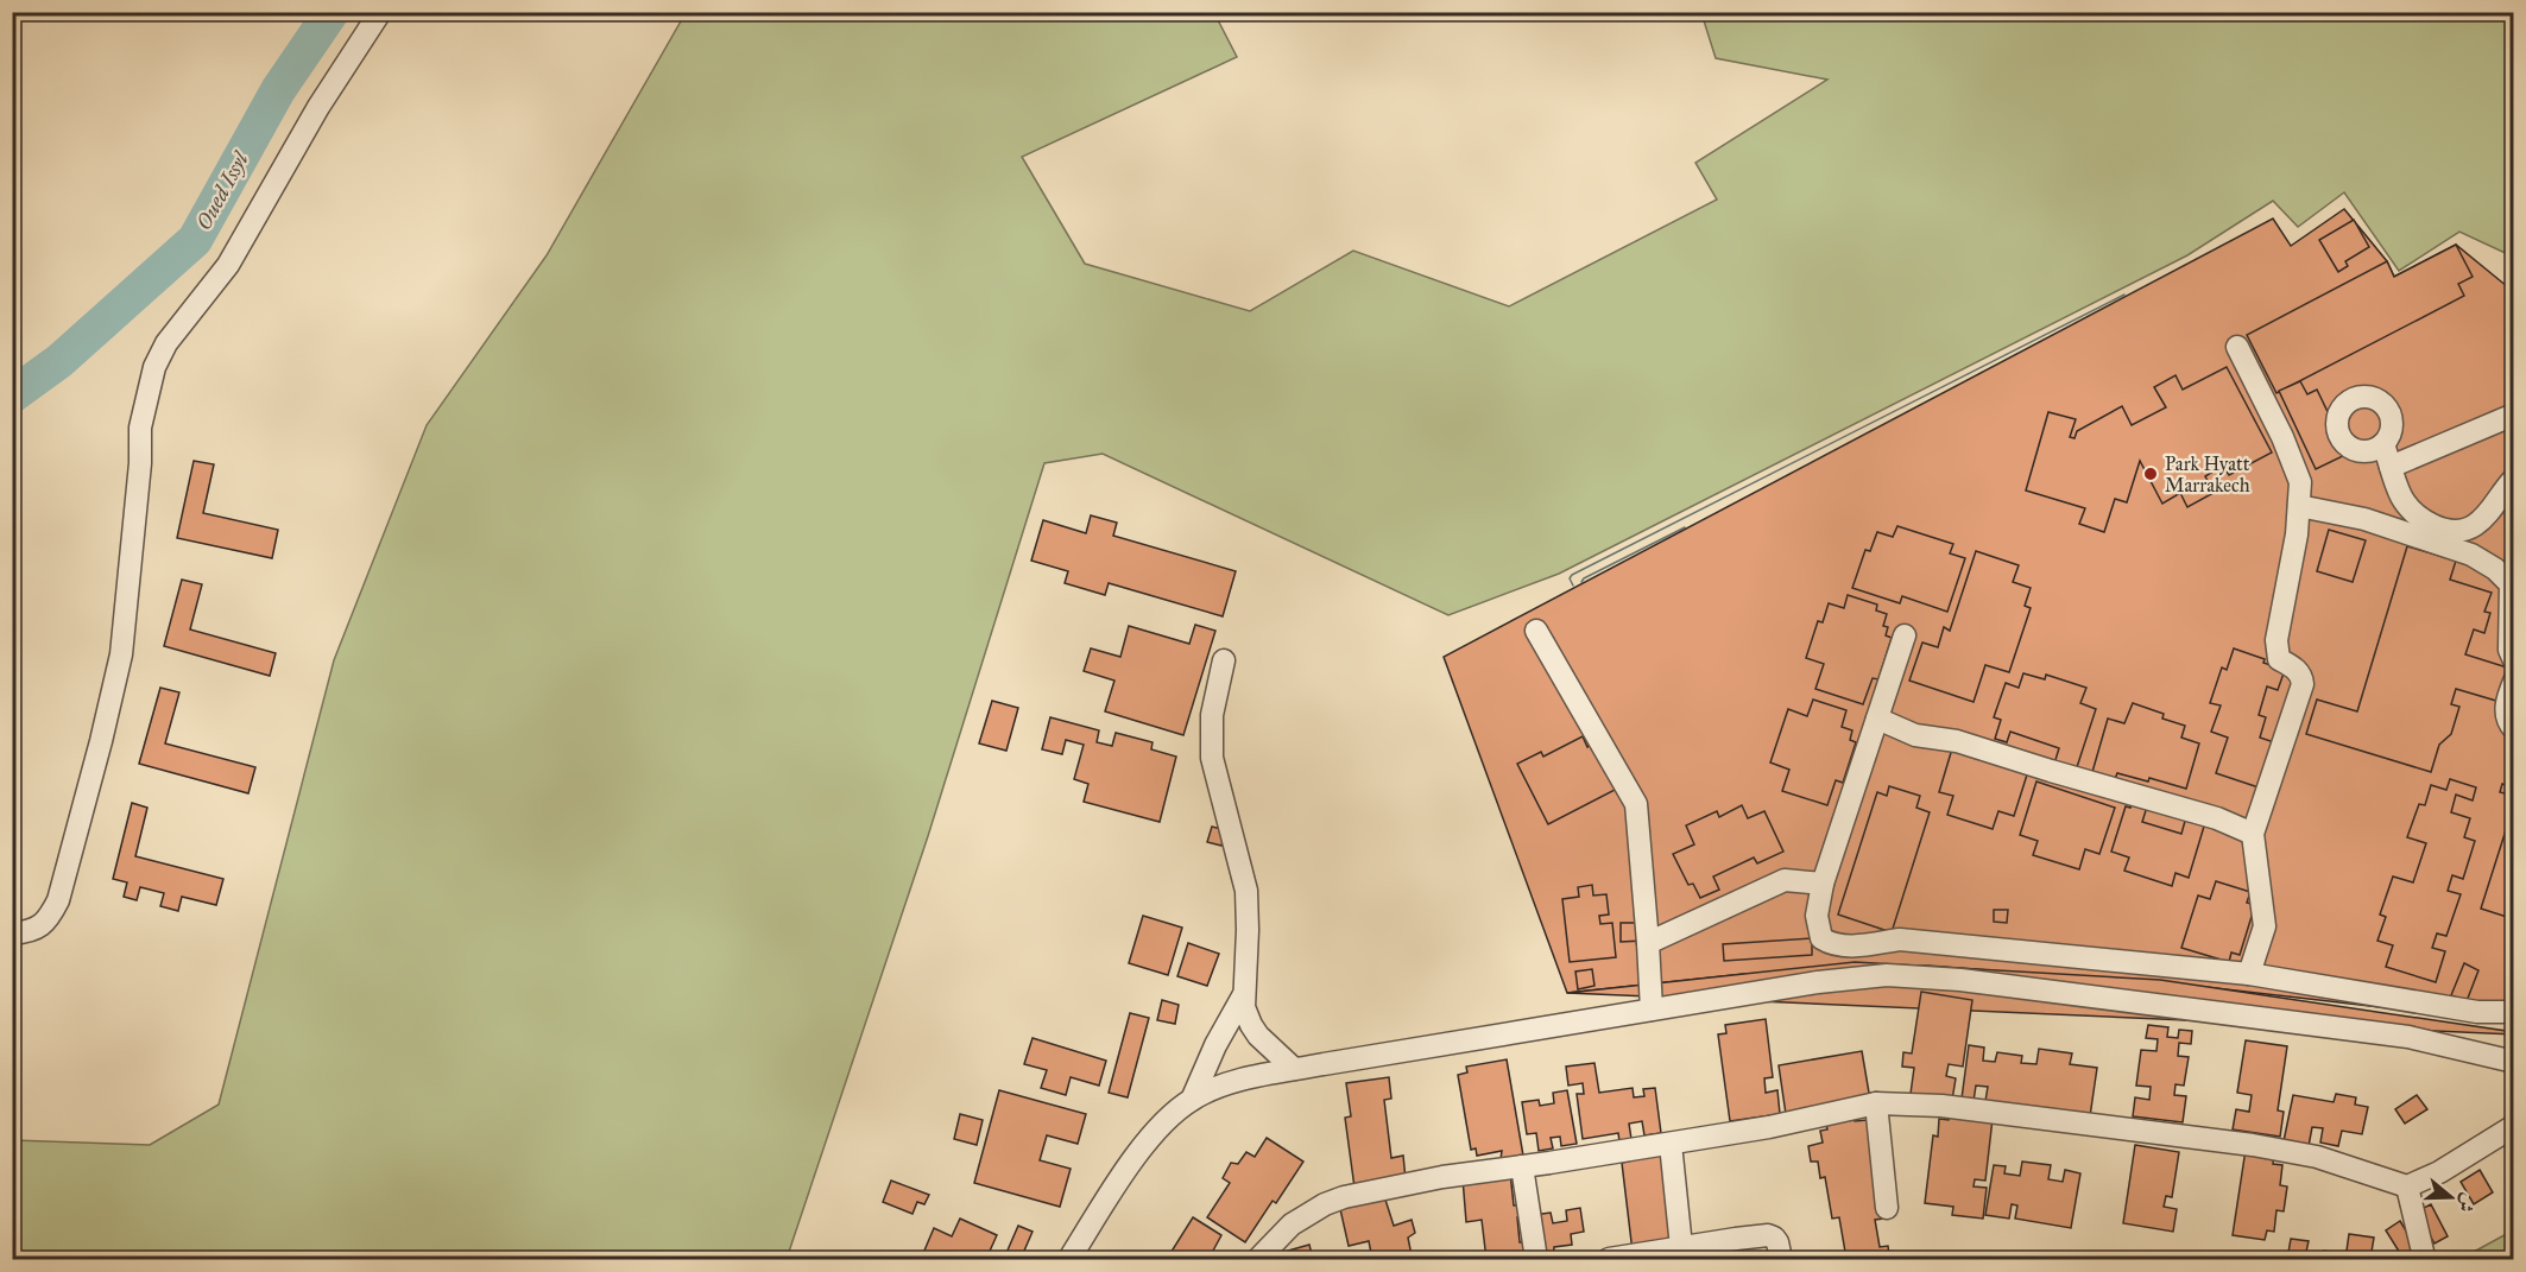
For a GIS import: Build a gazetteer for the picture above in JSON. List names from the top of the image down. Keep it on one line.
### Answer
{"water":["Oued Issyl"],"places":["Park Hyatt Marrakech"],"north":"right"}
